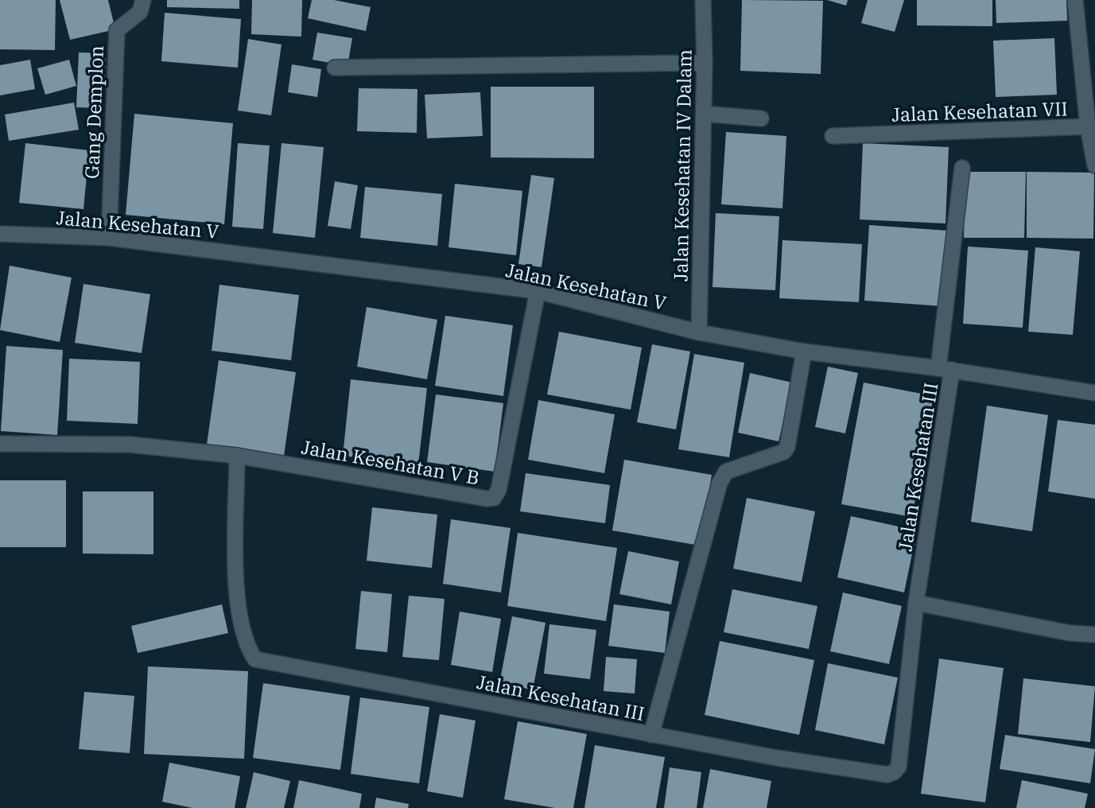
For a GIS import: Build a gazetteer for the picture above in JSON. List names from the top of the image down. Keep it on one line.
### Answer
{"streets":{"street":["Jalan Kesehatan VII","Gang Demplon","Jalan Kesehatan IV Dalam","Jalan Kesehatan V","Jalan Kesehatan V B","Jalan Kesehatan III"]},"crossings":[["Gang Demplon","Jalan Kesehatan V"],["Jalan Kesehatan IV Dalam","Jalan Kesehatan V"],["Jalan Kesehatan V","Jalan Kesehatan V B"],["Jalan Kesehatan V","Jalan Kesehatan III"],["Jalan Kesehatan V B","Jalan Kesehatan III"]]}
